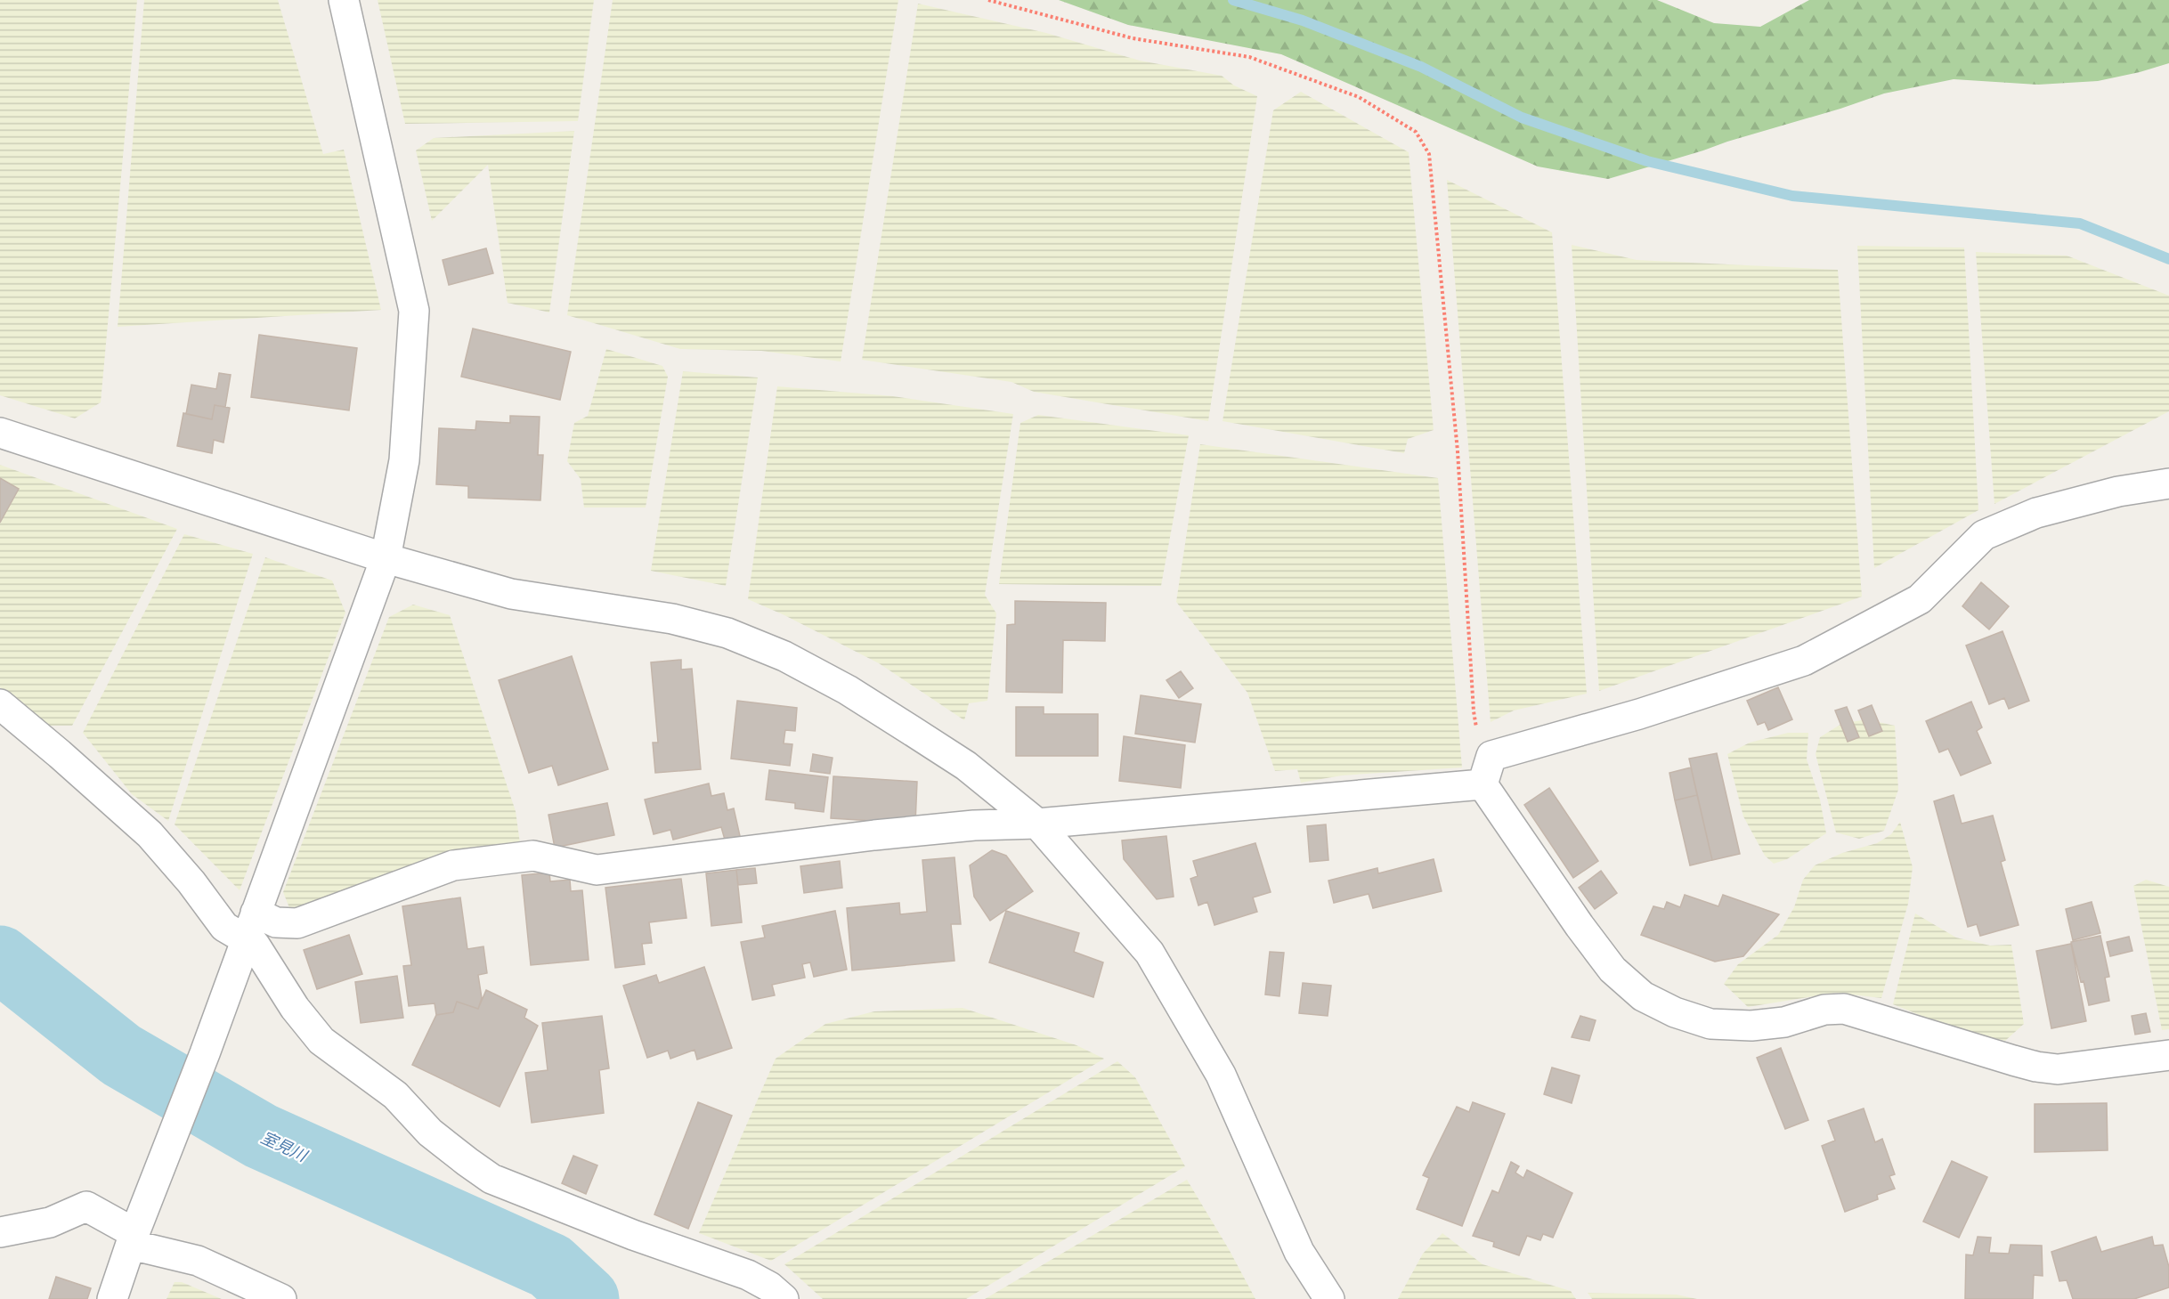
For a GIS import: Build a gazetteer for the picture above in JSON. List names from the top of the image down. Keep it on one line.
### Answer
{"water":["室見川"]}
